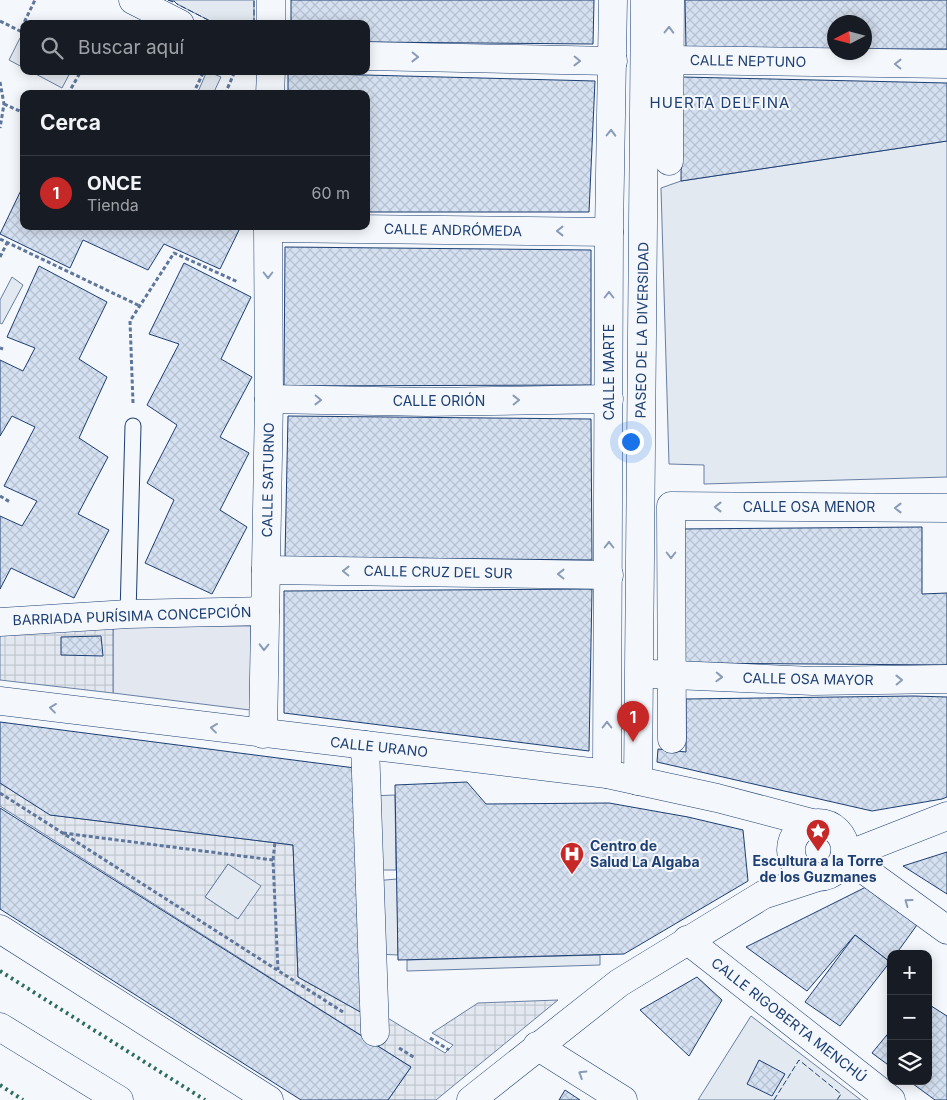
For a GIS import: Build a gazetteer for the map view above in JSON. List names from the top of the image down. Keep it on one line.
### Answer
{"streets":{"street":["CALLE NEPTUNO","CALLE ANDRÓMEDA","PASEO DE LA DIVERSIDAD","CALLE MARTE","CALLE ORIÓN","CALLE SATURNO","CALLE OSA MENOR","CALLE CRUZ DEL SUR","BARRIADA PURÍSIMA CONCEPCIÓN","CALLE OSA MAYOR","CALLE URANO","CALLE RIGOBERTA MENCHÚ"]},"crossings":[["CALLE ANDRÓMEDA","CALLE MARTE"],["PASEO DE LA DIVERSIDAD","CALLE OSA MAYOR"],["PASEO DE LA DIVERSIDAD","CALLE URANO"],["CALLE MARTE","CALLE ORIÓN"],["CALLE MARTE","CALLE CRUZ DEL SUR"],["CALLE MARTE","CALLE OSA MAYOR"],["CALLE MARTE","CALLE URANO"],["CALLE ORIÓN","CALLE SATURNO"],["CALLE SATURNO","CALLE CRUZ DEL SUR"],["CALLE SATURNO","BARRIADA PURÍSIMA CONCEPCIÓN"],["CALLE SATURNO","CALLE URANO"],["CALLE OSA MENOR","CALLE OSA MAYOR"]],"one_way":["CALLE NEPTUNO","CALLE ORIÓN","CALLE SATURNO","CALLE CRUZ DEL SUR"],"districts":["HUERTA DELFINA"],"places":{"place":["Escultura a la Torre de los Guzmanes"],"hospital":["Centro de Salud La Algaba"]},"north":"left","page":{"search":"Buscar aquí","heading":"Cerca","list":[{"mark":"1","name":"ONCE","note":"Tienda","value":"60 m"}],"pins":"1","map_buttons":["+","−"]}}
